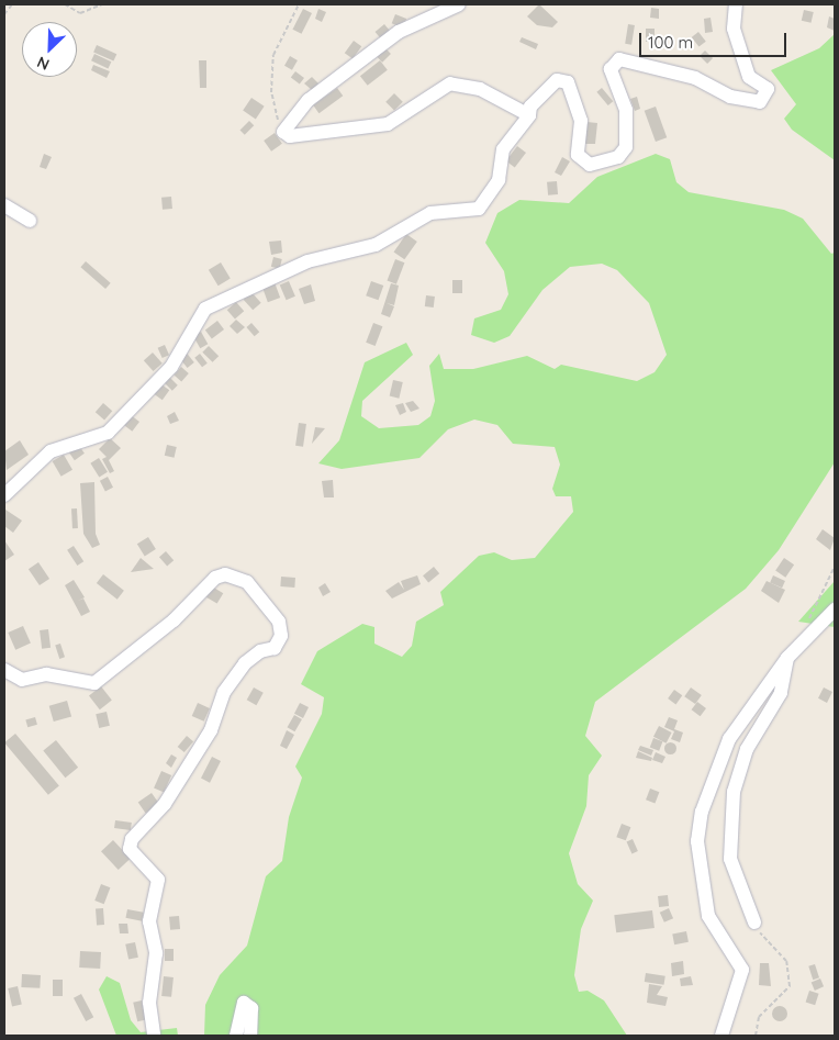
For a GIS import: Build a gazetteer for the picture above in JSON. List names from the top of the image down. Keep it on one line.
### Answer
{"scale_bar":"100 m","north":"bottom left"}
